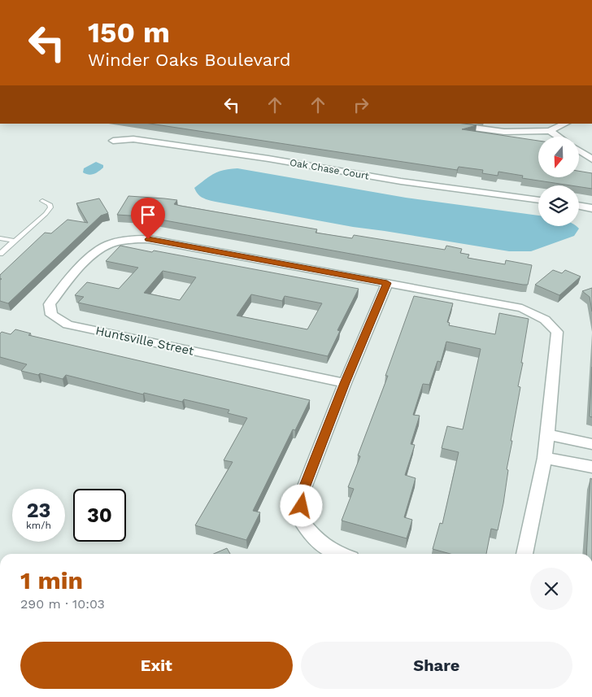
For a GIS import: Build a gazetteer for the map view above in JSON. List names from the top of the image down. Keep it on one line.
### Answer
{"streets":{"street":["Oak Chase Court","Huntsville Street"]},"north":"bottom","page":{"turn":["150 m","Winder Oaks Boulevard"],"speed":"23 km/h","limit":"30","heading":["1 min","290 m · 10:03"],"buttons":["Exit","Share"]}}
